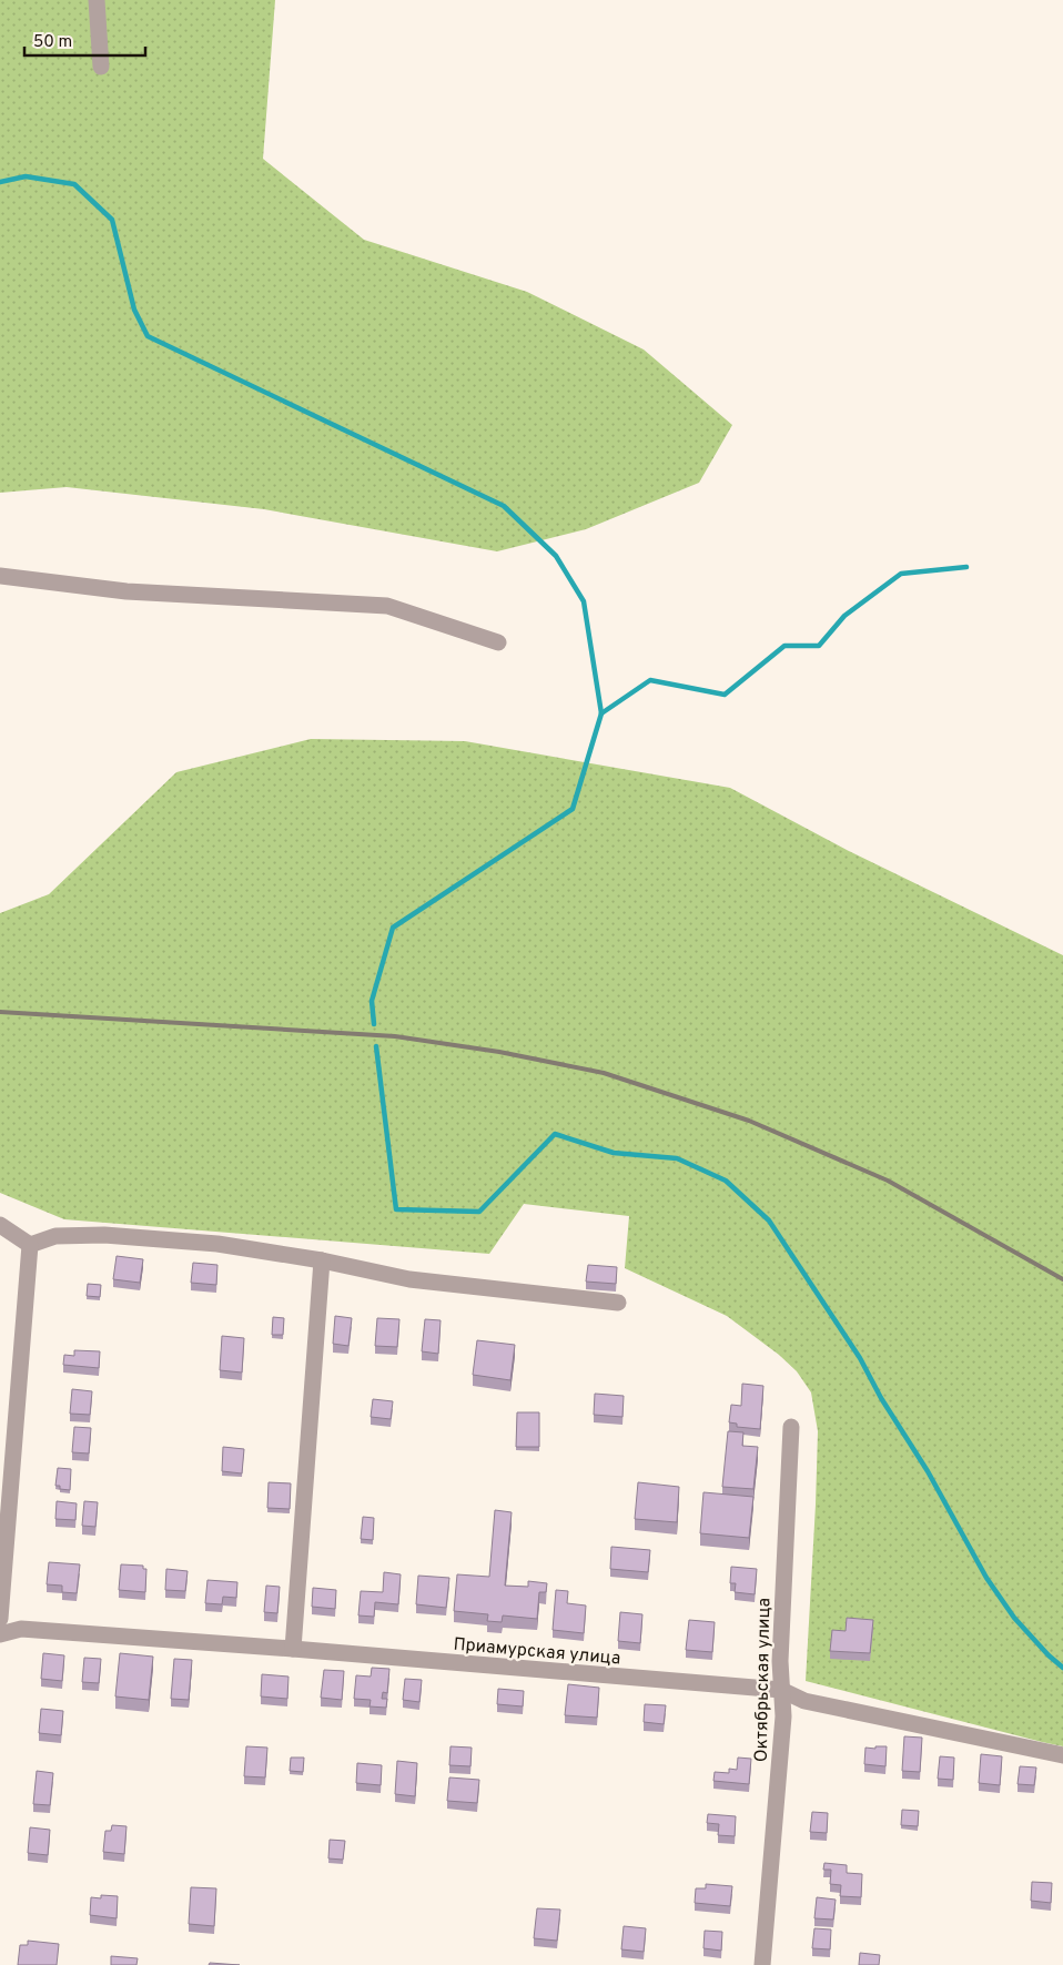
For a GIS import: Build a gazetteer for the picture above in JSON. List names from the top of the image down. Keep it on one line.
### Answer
{"streets":{"street":["Приамурская улица","Октябрьская улица"]},"crossings":[["Приамурская улица","Октябрьская улица"]],"scale_bar":"50 m"}
